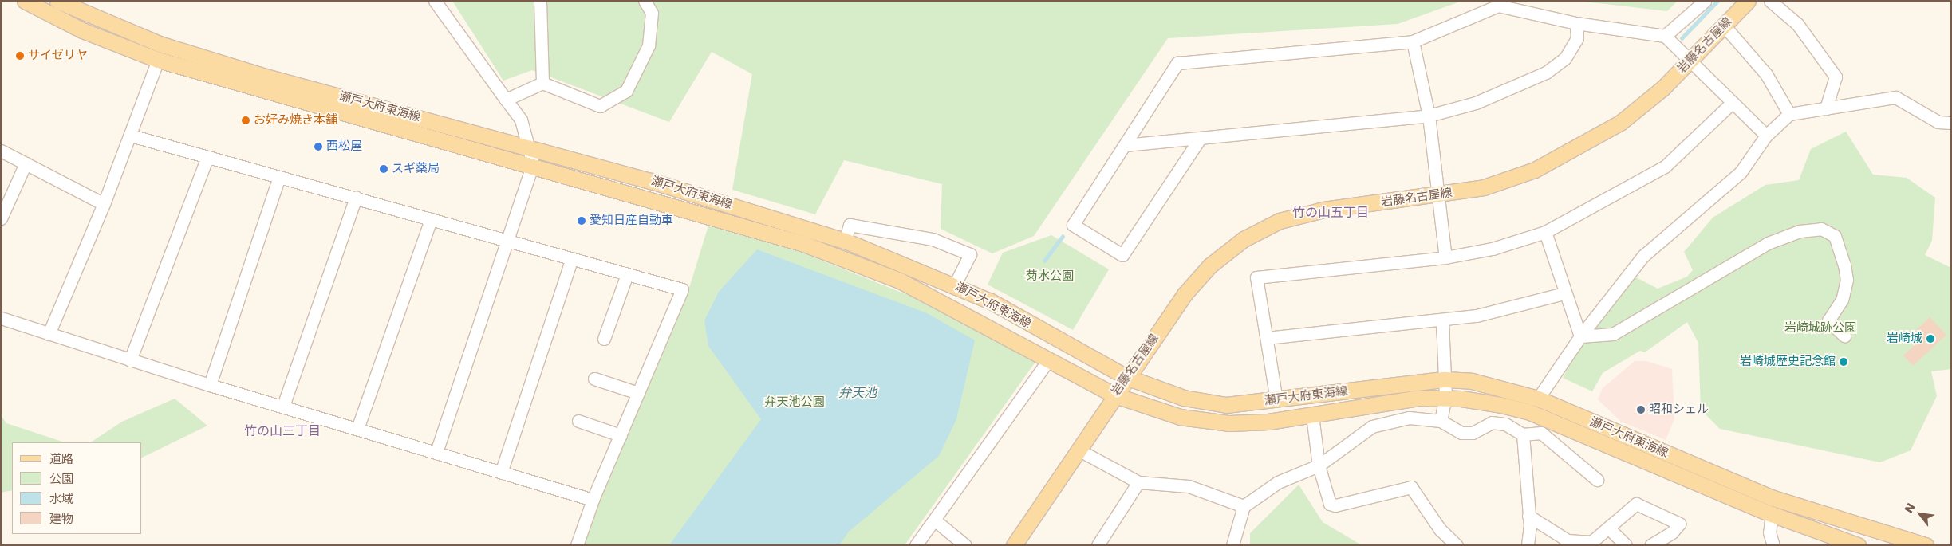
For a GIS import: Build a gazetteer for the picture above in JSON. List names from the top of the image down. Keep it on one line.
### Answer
{"streets":{"main road":["岩藤名古屋線","瀬戸大府東海線"]},"crossings":[["岩藤名古屋線","瀬戸大府東海線"]],"districts":["竹の山五丁目","竹の山三丁目"],"water":["弁天池"],"parks":["菊水公園","岩崎城跡公園","弁天池公園"],"places":["サイゼリヤ","お好み焼き本舗","西松屋","スギ薬局","愛知日産自動車","岩崎城","岩崎城歴史記念館","昭和シェル"],"legend":["道路","公園","水域","建物"],"north":"top left"}
